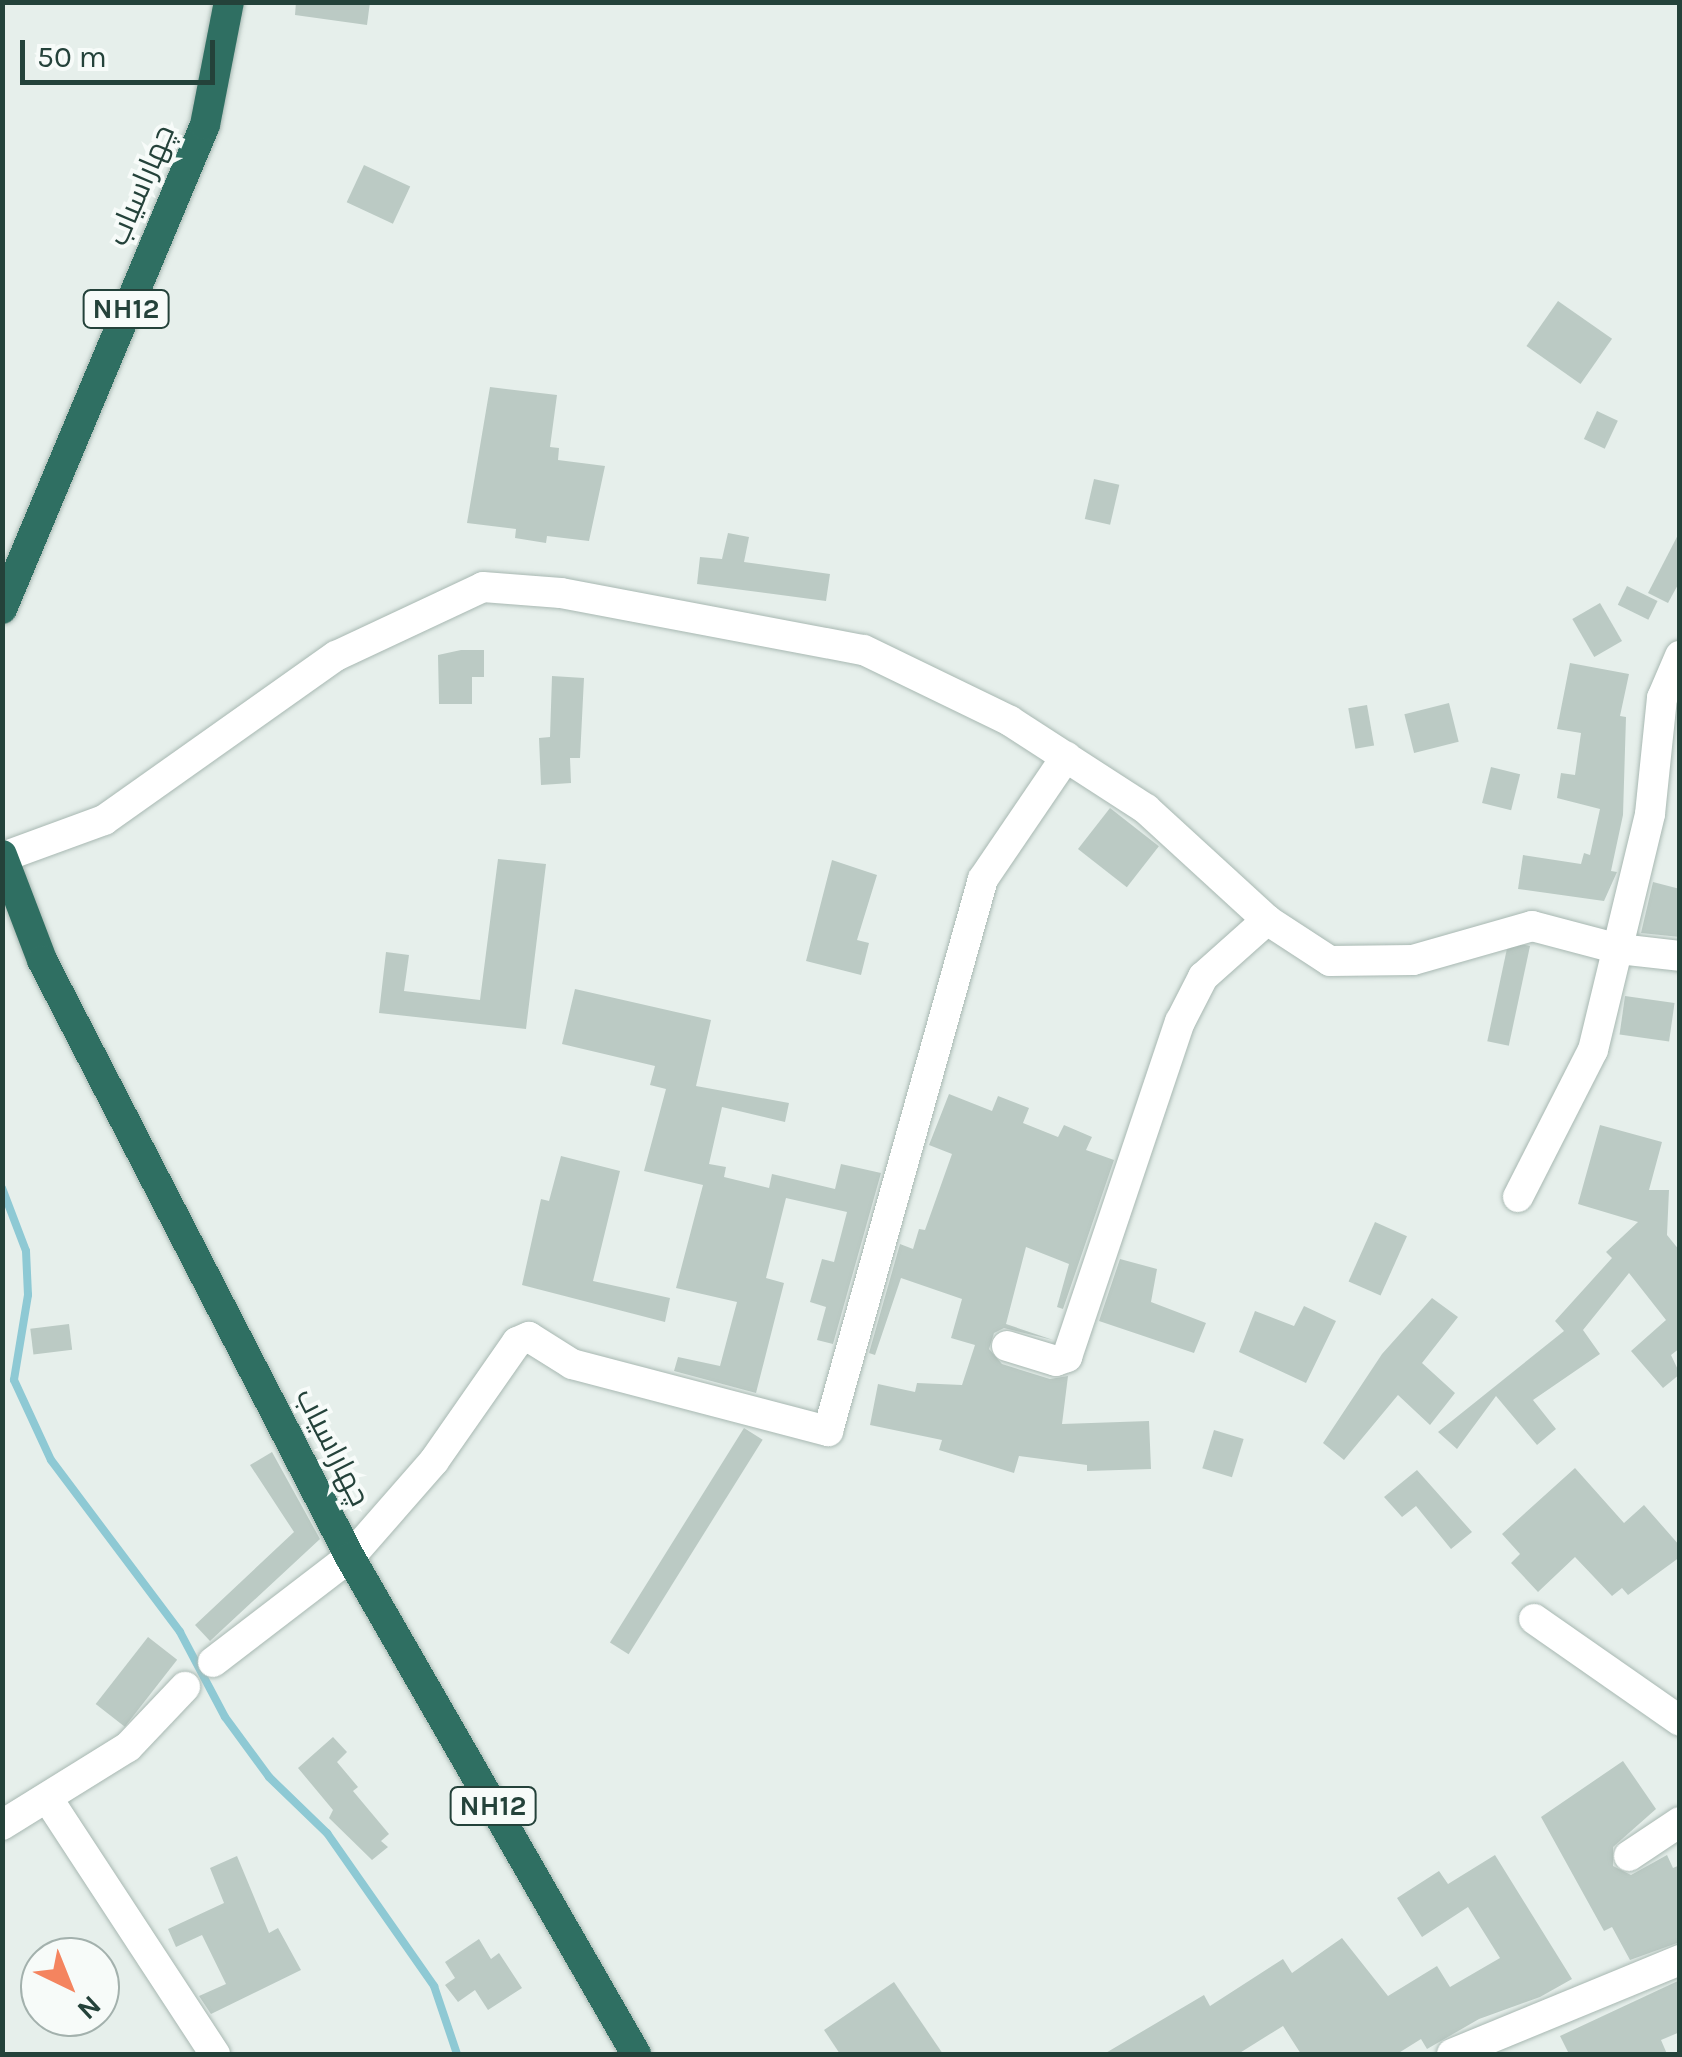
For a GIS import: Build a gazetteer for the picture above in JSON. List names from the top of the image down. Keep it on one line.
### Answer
{"streets":{"highway":["چهاراسیاب","NH12"]},"scale_bar":"50 m","north":"bottom right"}
